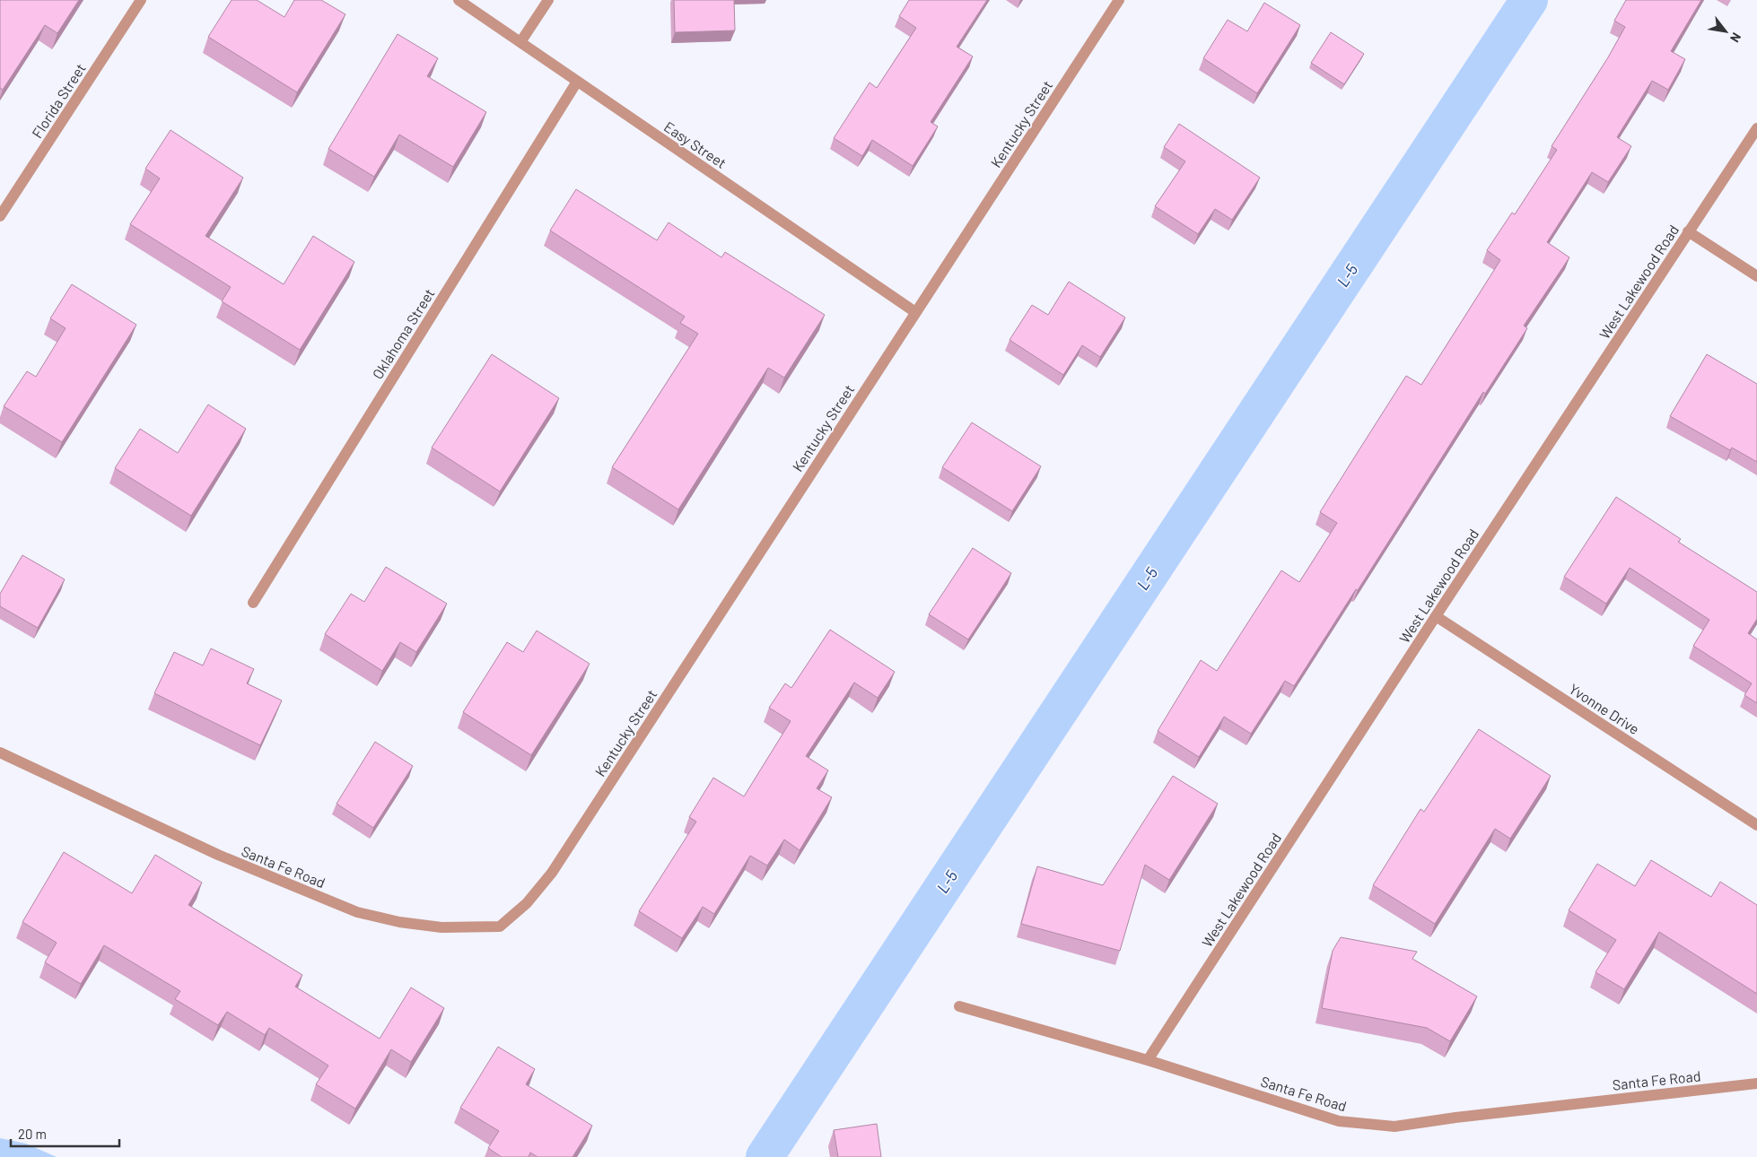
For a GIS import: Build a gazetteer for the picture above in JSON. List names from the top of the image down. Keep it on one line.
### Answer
{"streets":{"street":["Florida Street","Kentucky Street","Easy Street","West Lakewood Road","Oklahoma Street","Yvonne Drive","Santa Fe Road"]},"crossings":[["Kentucky Street","Easy Street"],["Kentucky Street","Santa Fe Road"],["Easy Street","Oklahoma Street"],["West Lakewood Road","Yvonne Drive"],["West Lakewood Road","Santa Fe Road"]],"water":["L-5"],"scale_bar":"20 m","north":"bottom right"}
